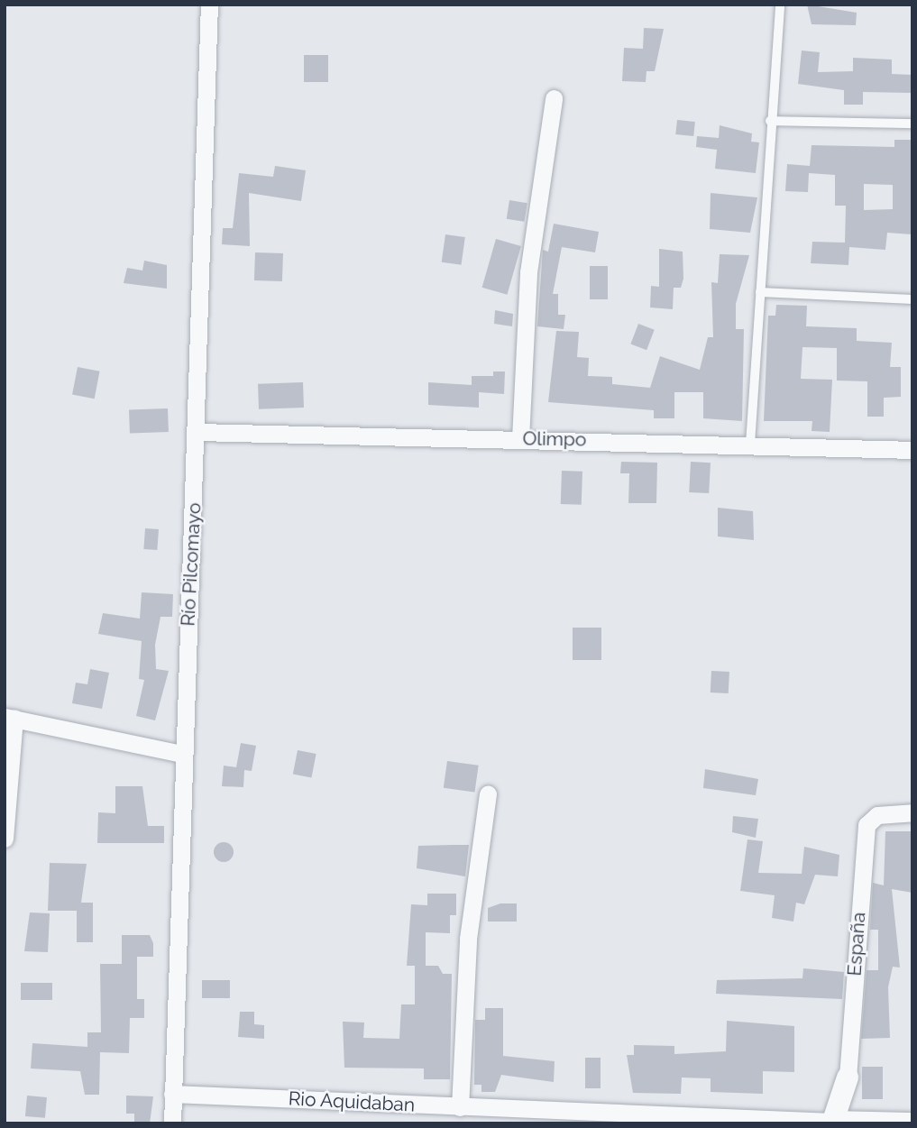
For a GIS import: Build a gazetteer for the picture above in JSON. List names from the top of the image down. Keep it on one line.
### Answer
{"streets":{"street":["Olimpo","Río Pilcomayo","España","Rio Aquidaban"]},"crossings":[["Olimpo","Río Pilcomayo"],["Río Pilcomayo","Rio Aquidaban"]]}
